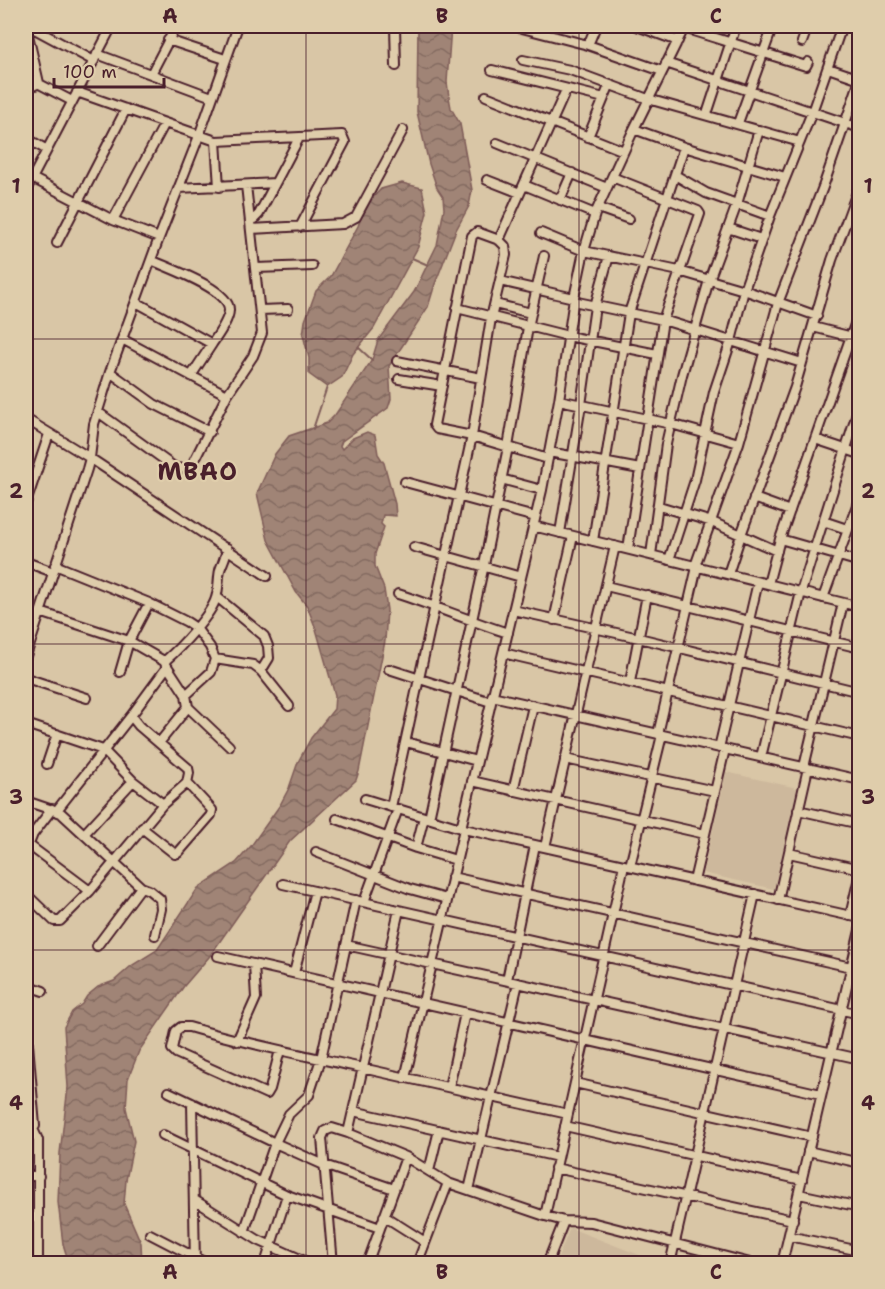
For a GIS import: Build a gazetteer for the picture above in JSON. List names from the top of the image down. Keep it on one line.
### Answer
{"districts":["MBAO"],"scale_bar":"100 m","grid":{"columns":["A","B","C"],"rows":["1","2","3","4"]}}
